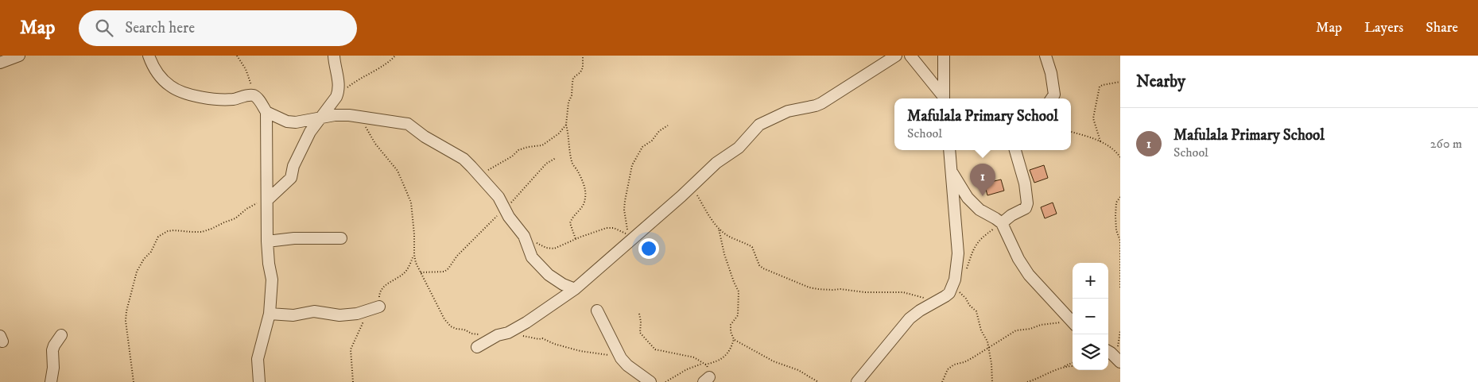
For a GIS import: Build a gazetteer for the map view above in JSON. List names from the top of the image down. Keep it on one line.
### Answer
{"page":{"header":"Map","search":"Search here","nav":["Map","Layers","Share"],"heading":"Nearby","popup":["Mafulala Primary School","School"],"list":[{"mark":"1","name":"Mafulala Primary School","note":"School","value":"260 m"}],"pins":"1","map_buttons":["+","−"]}}
